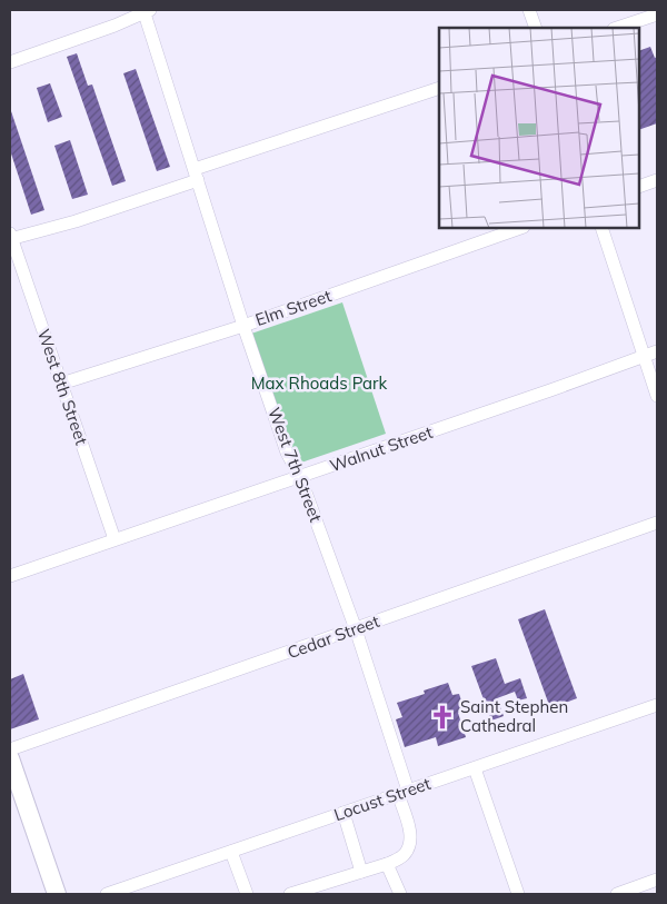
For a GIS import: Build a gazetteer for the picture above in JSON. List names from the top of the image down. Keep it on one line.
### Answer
{"streets":{"street":["Elm Street","West 8th Street","Walnut Street","West 7th Street","Cedar Street","Locust Street"]},"crossings":[["Elm Street","West 8th Street"],["Elm Street","West 7th Street"],["West 8th Street","Walnut Street"],["Walnut Street","West 7th Street"],["West 7th Street","Cedar Street"],["West 7th Street","Locust Street"]],"parks":["Max Rhoads Park"],"places":{"church":["Saint Stephen Cathedral"]}}
